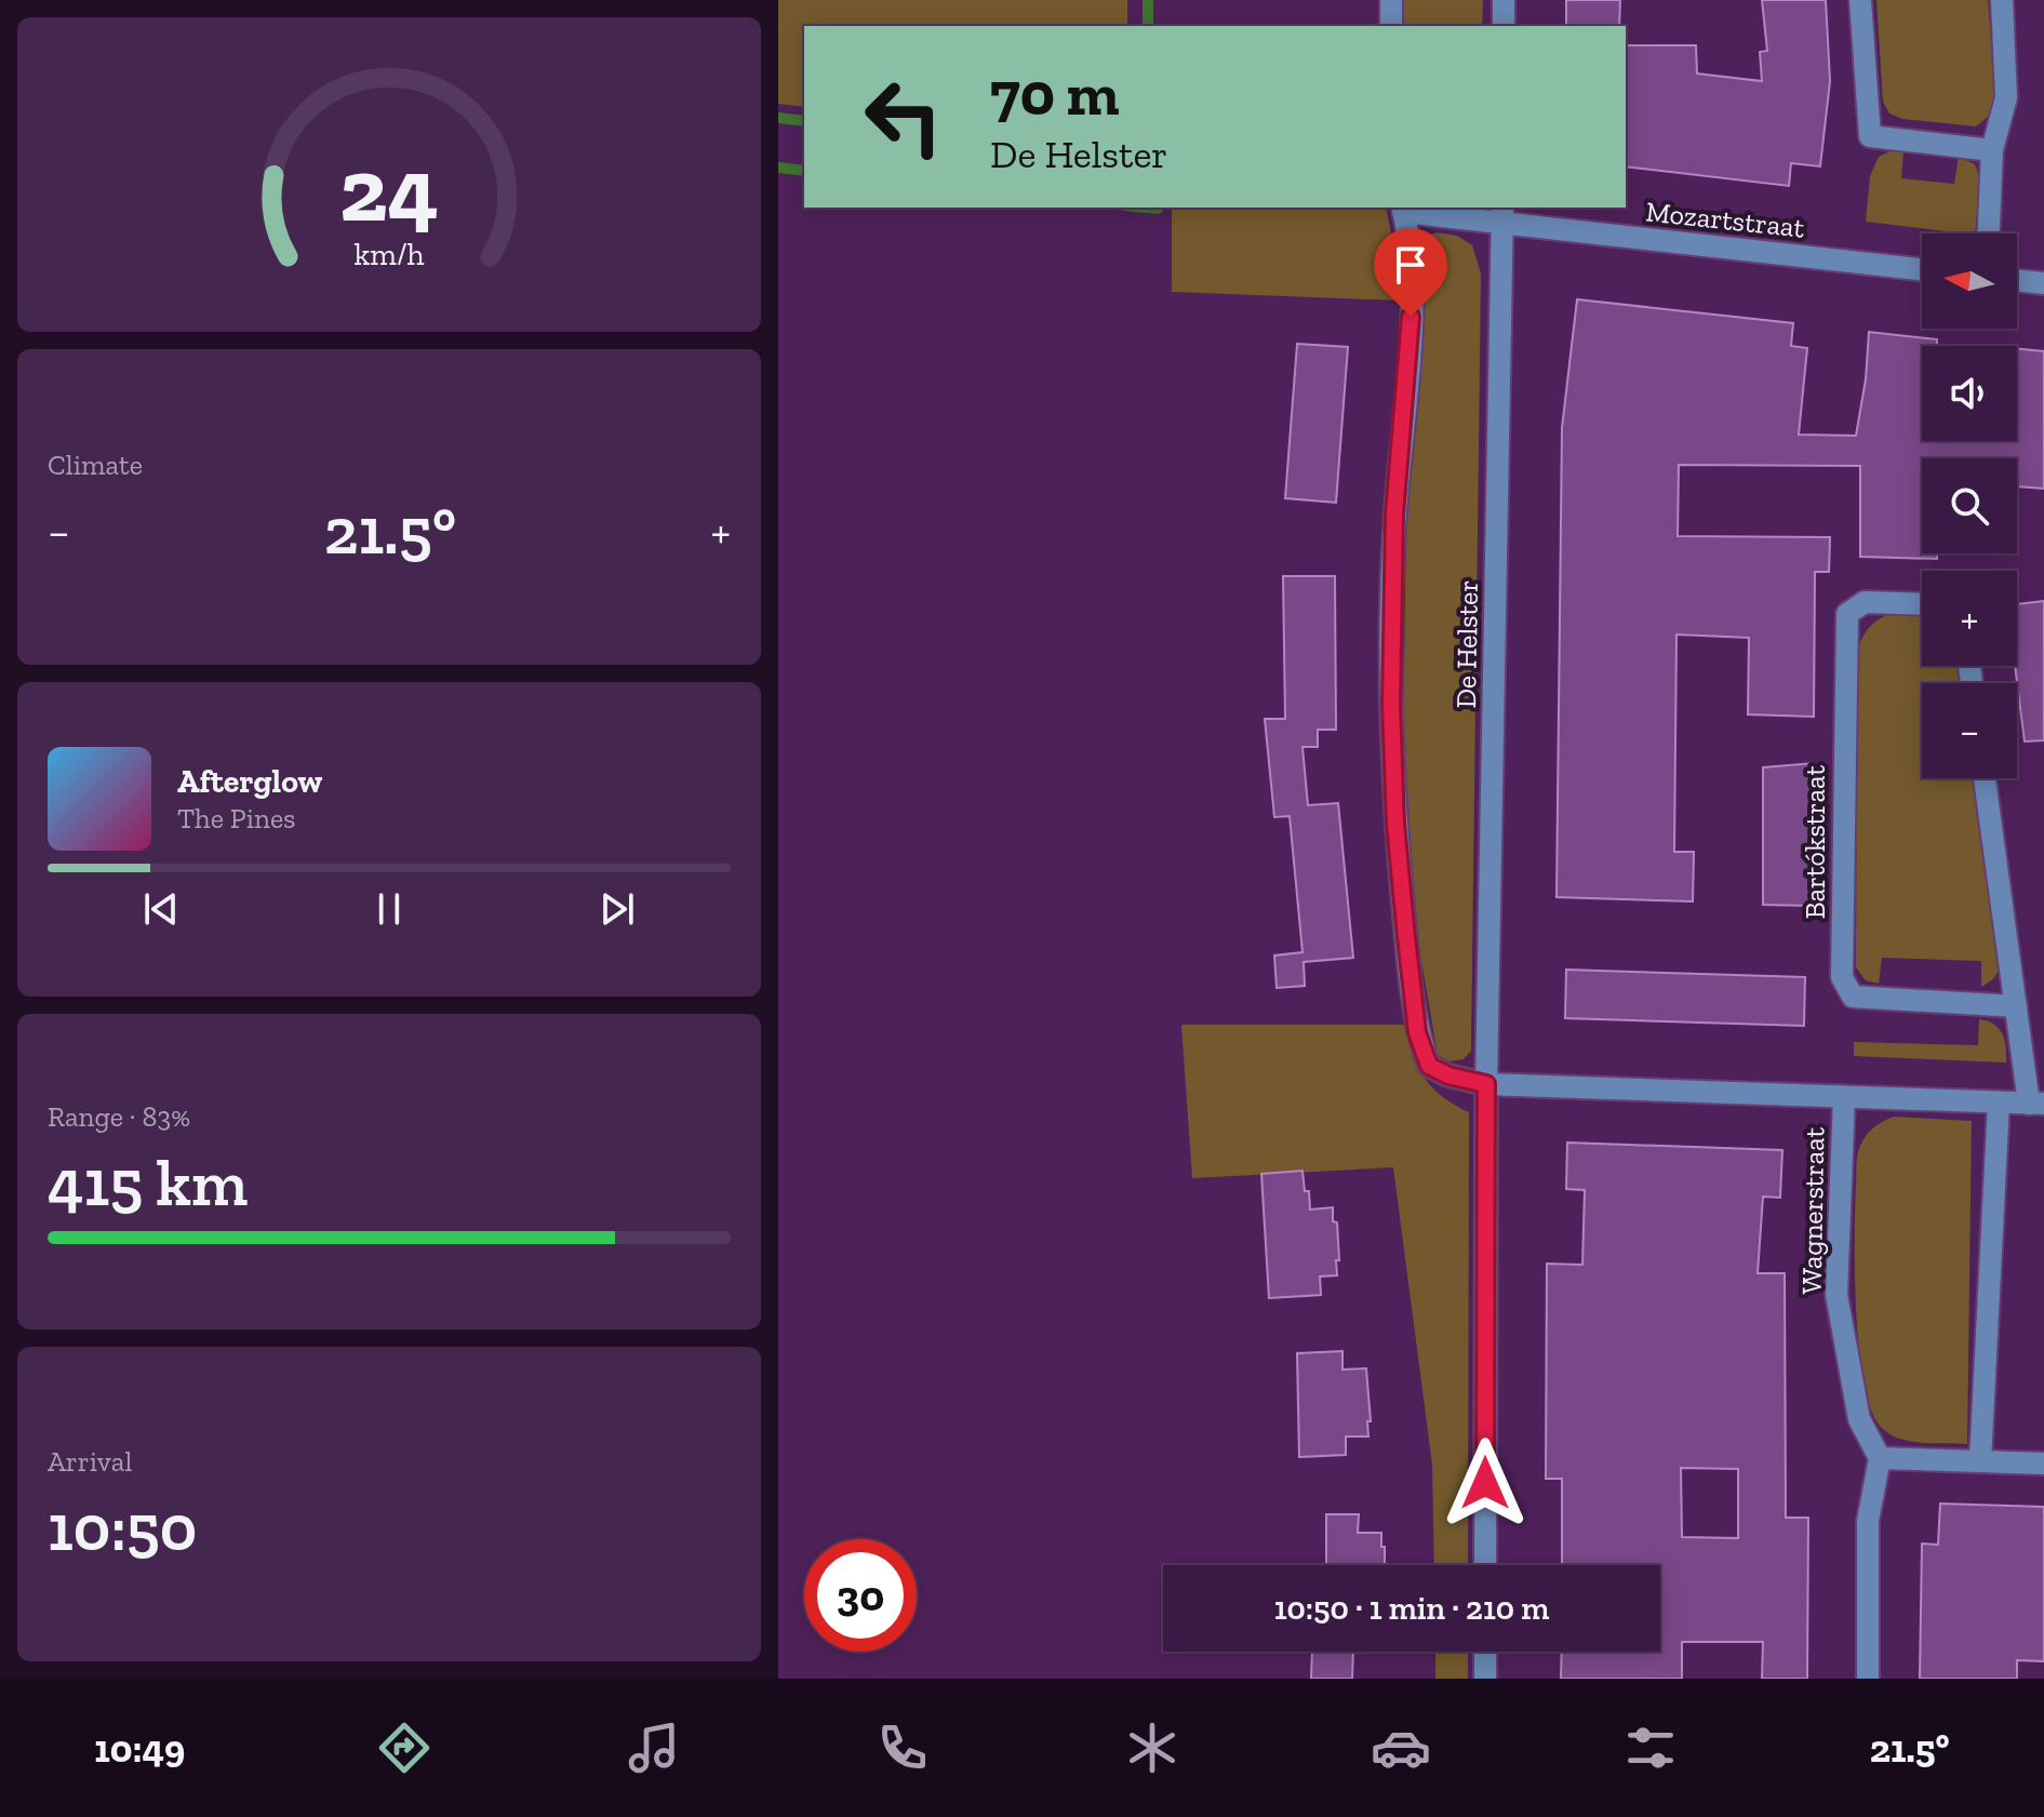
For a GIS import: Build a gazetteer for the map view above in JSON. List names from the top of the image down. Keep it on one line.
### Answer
{"streets":{"street":["Mozartstraat","De Helster","Bartókstraat","Wagnerstraat"]},"crossings":[["Mozartstraat","De Helster"]],"north":"left","page":{"turn":["70 m","De Helster"],"map_buttons":["+","−"],"tile":["Climate",["Range · 83%","415 km"],["Arrival","10:50"]],"heat":["−","21.5°","+"],"song":["Afterglow","The Pines"],"limit":"30","trip":"10:50 · 1 min · 210 m","tabs":["10:49","21.5°"],"gauge":["24","km/h"]}}
